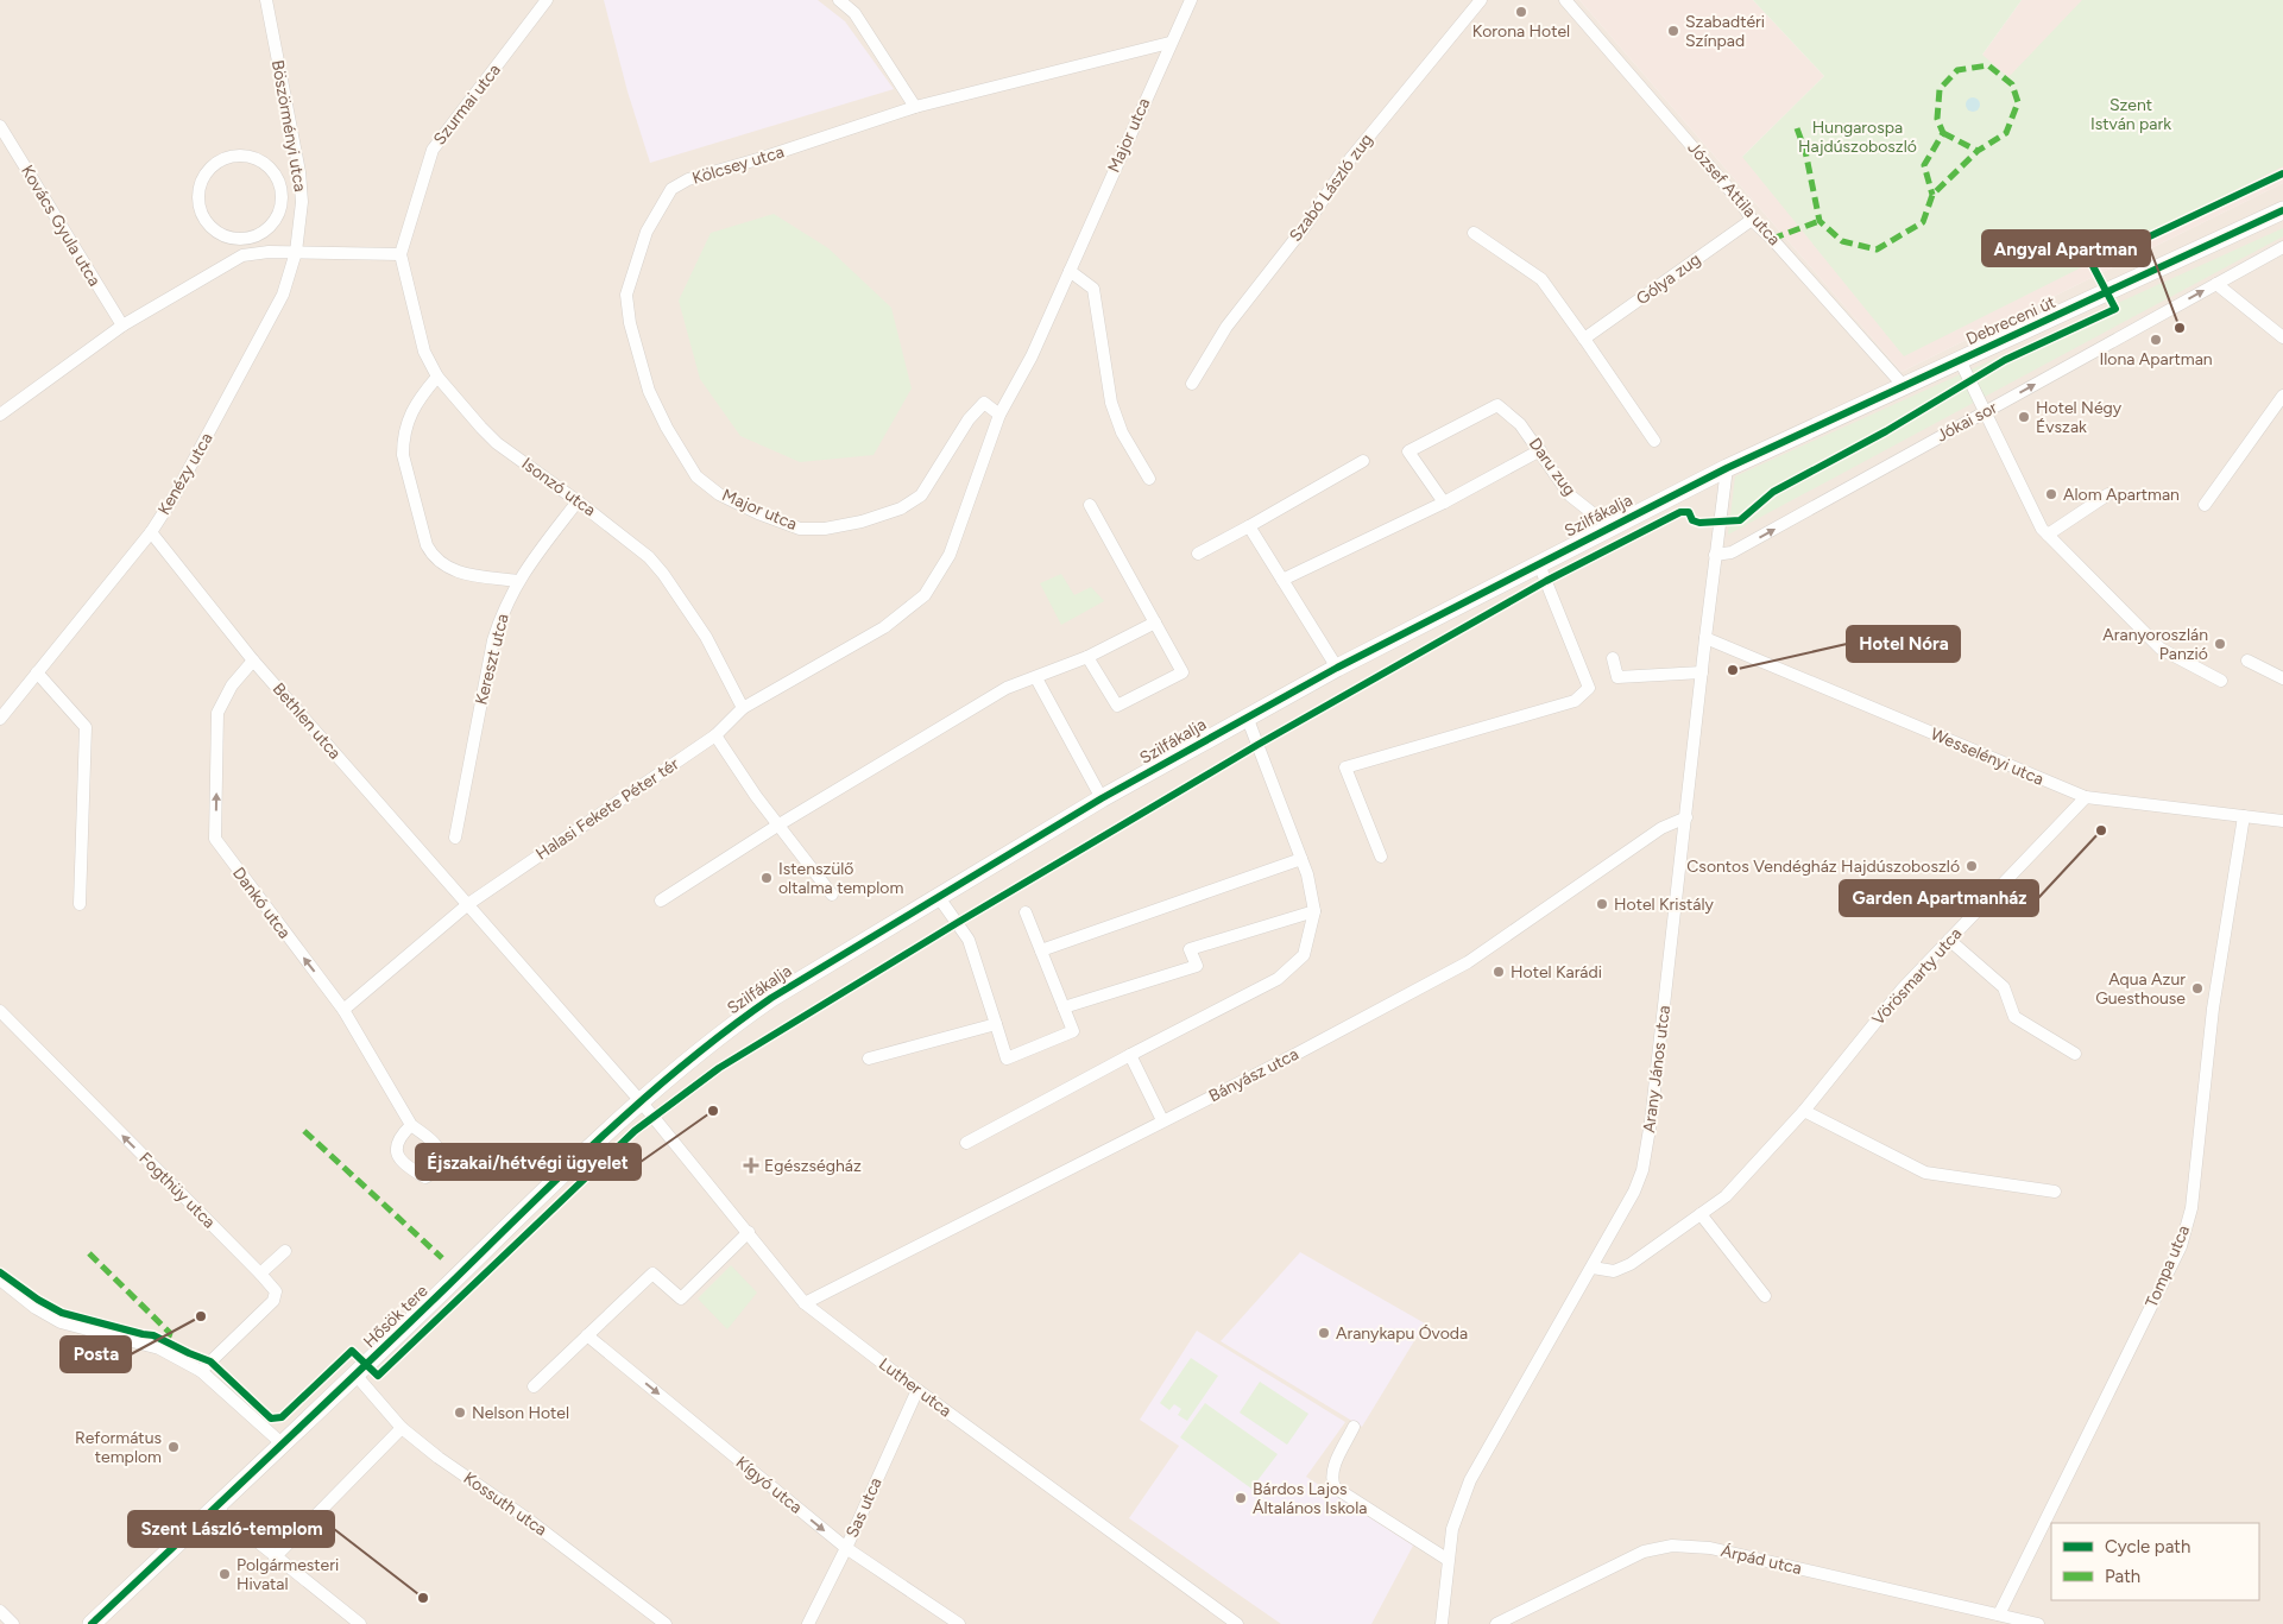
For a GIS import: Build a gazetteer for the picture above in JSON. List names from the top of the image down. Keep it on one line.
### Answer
{"streets":{"street":["Szurmai utca","Böszörményi utca","Major utca","Kölcsey utca","Szabó László zug","József Attila utca","Kovács Gyula utca","Gólya zug","Debreceni út","Jókai sor","Daru zug","Kenézy utca","Isonzó utca","Szilfákalja","Kereszt utca","Bethlen utca","Wesselényi utca","Halasi Fekete Péter tér","Dankó utca","Vörösmarty utca","Arany János utca","Bányász utca","Fogthüy utca","Tompa utca","Hősök tere","Luther utca","Kígyó utca","Kossuth utca","Sas utca","Árpád utca"]},"crossings":[["Szurmai utca","Isonzó utca"],["Böszörményi utca","Kenézy utca"],["Major utca","Kölcsey utca"],["Major utca","Isonzó utca"],["Major utca","Halasi Fekete Péter tér"],["József Attila utca","Gólya zug"],["József Attila utca","Debreceni út"],["Debreceni út","Szilfákalja"],["Jókai sor","Arany János utca"],["Daru zug","Szilfákalja"],["Kenézy utca","Bethlen utca"],["Isonzó utca","Kereszt utca"],["Isonzó utca","Halasi Fekete Péter tér"],["Szilfákalja","Bethlen utca"],["Szilfákalja","Arany János utca"],["Szilfákalja","Hősök tere"],["Szilfákalja","Luther utca"],["Bethlen utca","Halasi Fekete Péter tér"],["Bethlen utca","Dankó utca"],["Bethlen utca","Hősök tere"],["Bethlen utca","Luther utca"],["Wesselényi utca","Vörösmarty utca"],["Wesselényi utca","Arany János utca"],["Wesselényi utca","Tompa utca"],["Vörösmarty utca","Arany János utca"],["Arany János utca","Bányász utca"],["Bányász utca","Luther utca"],["Tompa utca","Árpád utca"],["Hősök tere","Luther utca"],["Hősök tere","Kossuth utca"],["Luther utca","Sas utca"],["Kígyó utca","Sas utca"]],"one_way":["Jókai sor","Dankó utca","Fogthüy utca","Kígyó utca"],"parks":["Szent István park","Hungarospa Hajdúszoboszló"],"places":{"other":["Korona Hotel","Szabadtéri Színpad","Angyal Apartman","Ilona Apartman","Hotel Négy Évszak","Alom Apartman","Aranyoroszlán Panzió","Hotel Nóra","Garden Apartmanház","Csontos Vendégház Hajdúszoboszló","Istenszülő oltalma templom","Hotel Kristály","Hotel Karádi","Aqua Azur Guesthouse","Éjszakai/hétvégi ügyelet","Posta","Aranykapu Óvoda","Nelson Hotel","Református templom","Bárdos Lajos Általános Iskola","Polgármesteri Hivatal","Szent László-templom"],"health":["Egészségház"]},"legend":["Cycle path","Path"]}
